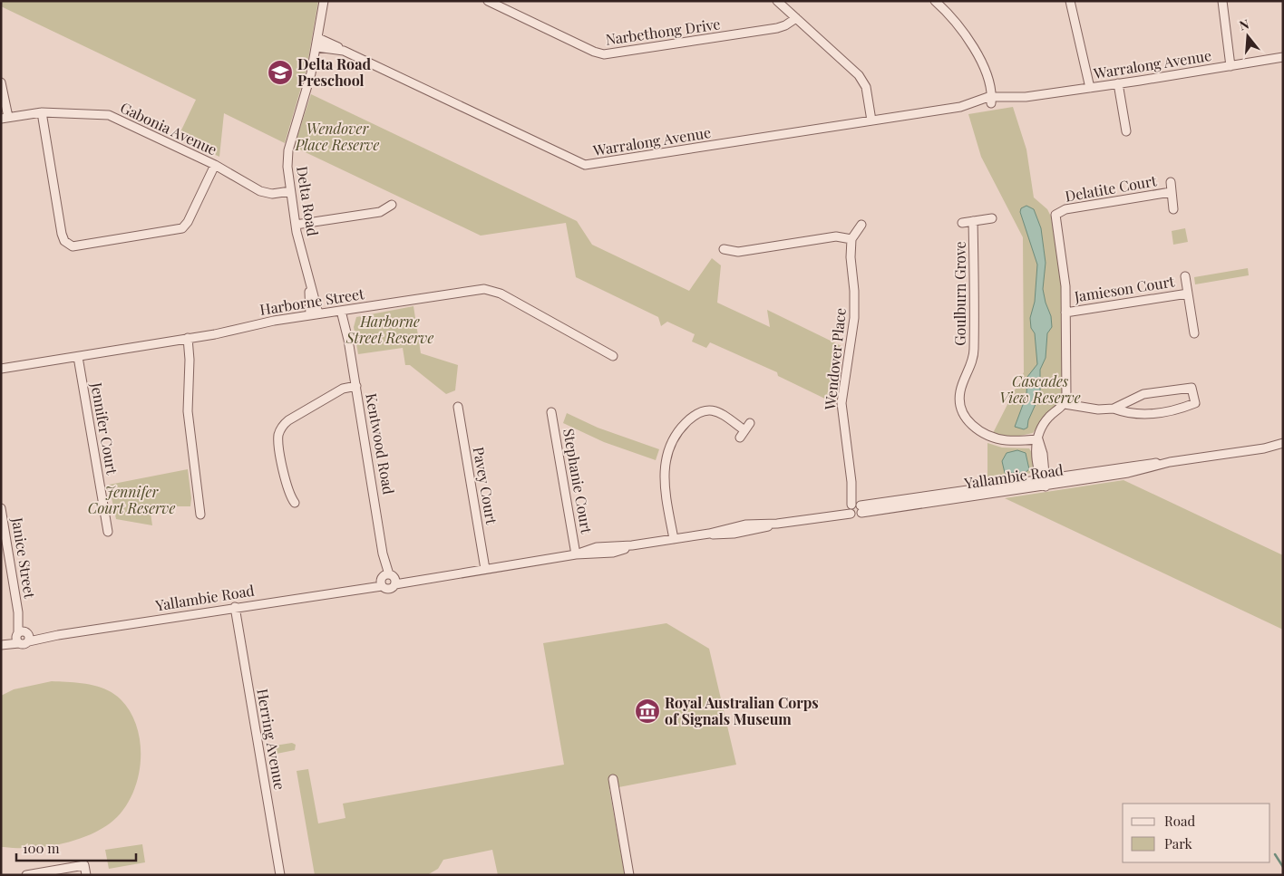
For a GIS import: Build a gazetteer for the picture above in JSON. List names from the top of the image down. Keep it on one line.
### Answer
{"streets":{"street":["Narbethong Drive","Warralong Avenue","Gabonia Avenue","Delatite Court","Delta Road","Jamieson Court","Goulburn Grove","Harborne Street","Wendover Place","Jennifer Court","Kentwood Road","Yallambie Road","Stephanie Court","Pavey Court","Janice Street","Herring Avenue"]},"crossings":[["Warralong Avenue","Delta Road"],["Gabonia Avenue","Delta Road"],["Delatite Court","Jamieson Court"],["Delta Road","Harborne Street"],["Harborne Street","Jennifer Court"],["Harborne Street","Kentwood Road"],["Wendover Place","Yallambie Road"],["Kentwood Road","Yallambie Road"],["Yallambie Road","Stephanie Court"],["Yallambie Road","Pavey Court"],["Yallambie Road","Janice Street"],["Yallambie Road","Herring Avenue"]],"parks":["Wendover Place Reserve","Harborne Street Reserve","Cascades View Reserve","Jennifer Court Reserve"],"places":{"school or university":["Delta Road Preschool"],"museum":["Royal Australian Corps of Signals Museum"]},"legend":["Road","Park"],"scale_bar":"100 m","north":"top"}
